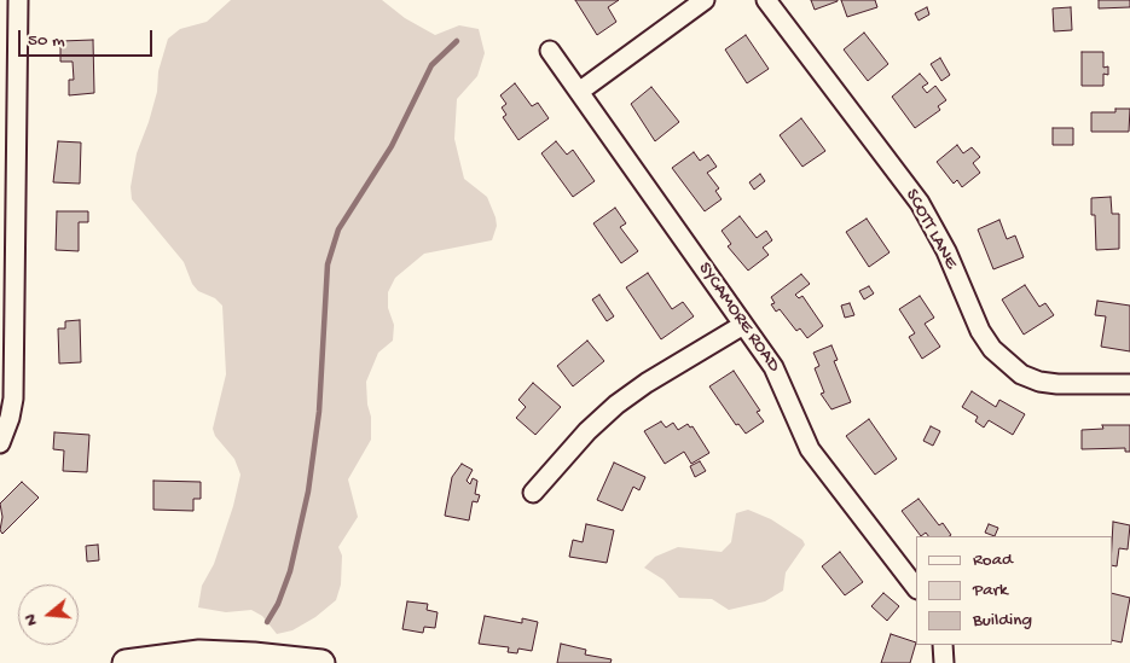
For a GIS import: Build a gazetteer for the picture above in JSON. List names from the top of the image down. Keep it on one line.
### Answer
{"streets":{"street":["SCOTT LANE","SYCAMORE ROAD"]},"legend":["Road","Park","Building"],"scale_bar":"50 m","north":"left"}
